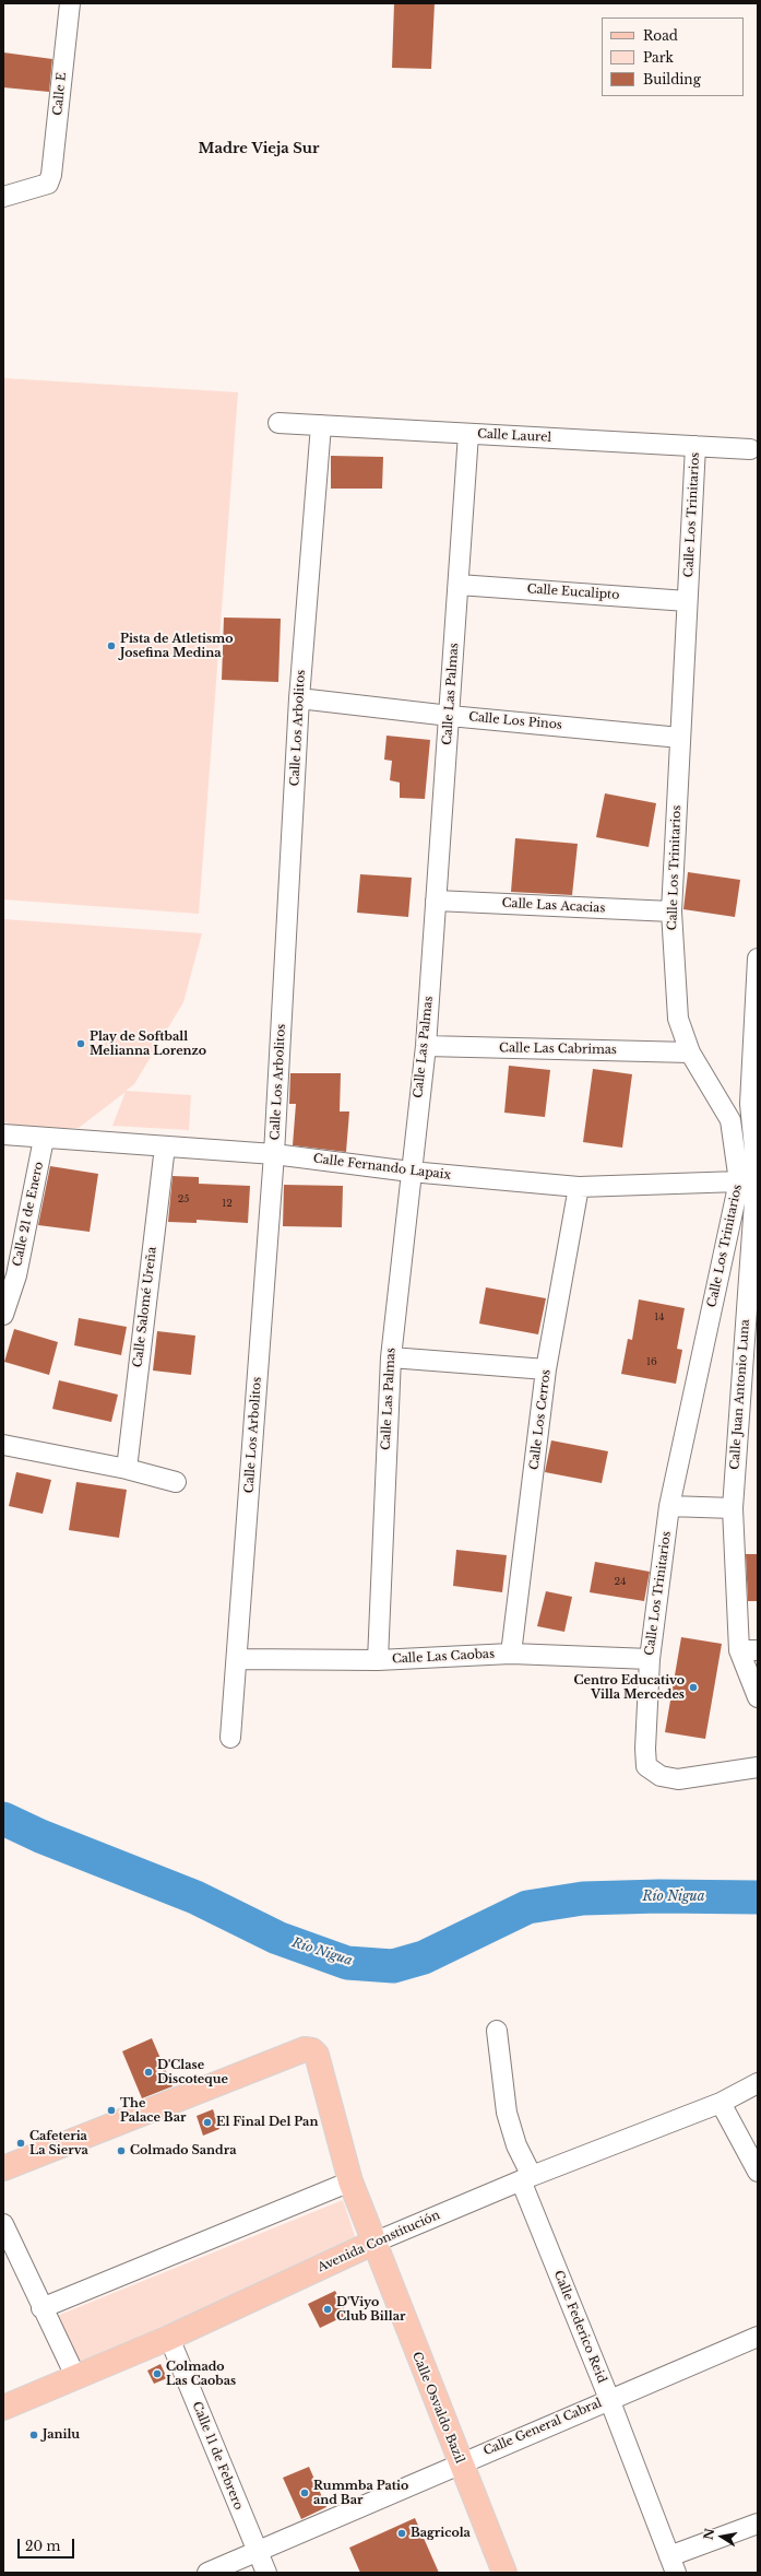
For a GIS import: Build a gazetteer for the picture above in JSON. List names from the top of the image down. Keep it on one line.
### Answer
{"streets":{"main road":["Avenida Constitución","Calle Osvaldo Bazil"],"street":["Calle E","Calle Laurel","Calle Los Trinitarios","Calle Eucalipto","Calle Las Palmas","Calle Los Pinos","Calle Los Arbolitos","Calle Las Acacias","Calle Las Cabrimas","Calle Fernando Lapaix","Calle 21 de Enero","Calle Salomé Ureña","Calle Juan Antonio Luna","Calle Los Cerros","Calle Las Caobas","Calle Federico Reid","Calle General Cabral","Calle 11 de Febrero"]},"crossings":[["Calle Laurel","Calle Los Trinitarios"],["Calle Laurel","Calle Las Palmas"],["Calle Laurel","Calle Los Arbolitos"],["Calle Los Trinitarios","Calle Eucalipto"],["Calle Los Trinitarios","Calle Los Pinos"],["Calle Los Trinitarios","Calle Las Acacias"],["Calle Los Trinitarios","Calle Las Cabrimas"],["Calle Los Trinitarios","Calle Fernando Lapaix"],["Calle Los Trinitarios","Calle Las Caobas"],["Calle Eucalipto","Calle Las Palmas"],["Calle Las Palmas","Calle Los Pinos"],["Calle Las Palmas","Calle Las Acacias"],["Calle Las Palmas","Calle Las Cabrimas"],["Calle Las Palmas","Calle Fernando Lapaix"],["Calle Las Palmas","Calle Las Caobas"],["Calle Los Pinos","Calle Los Arbolitos"],["Calle Los Arbolitos","Calle Fernando Lapaix"],["Calle Los Arbolitos","Calle Las Caobas"],["Calle Fernando Lapaix","Calle 21 de Enero"],["Calle Fernando Lapaix","Calle Salomé Ureña"],["Calle Fernando Lapaix","Calle Juan Antonio Luna"],["Calle Fernando Lapaix","Calle Los Cerros"],["Calle Los Cerros","Calle Las Caobas"],["Avenida Constitución","Calle Federico Reid"],["Avenida Constitución","Calle Osvaldo Bazil"],["Avenida Constitución","Calle 11 de Febrero"],["Calle Federico Reid","Calle General Cabral"],["Calle Osvaldo Bazil","Calle General Cabral"],["Calle General Cabral","Calle 11 de Febrero"]],"districts":["Madre Vieja Sur"],"water":["Río Nigua"],"places":["Pista de Atletismo Josefina Medina","Play de Softball Melianna Lorenzo","Centro Educativo Villa Mercedes","D'Clase Discoteque","The Palace Bar","El Final Del Pan","Cafeteria La Sierva","Colmado Sandra","D'Viyo Club Billar","Colmado Las Caobas","Janilu","Rummba Patio and Bar","Bagricola"],"house_numbers":["25","12","14","16","24"],"legend":["Road","Park","Building"],"scale_bar":"20 m","north":"left"}
